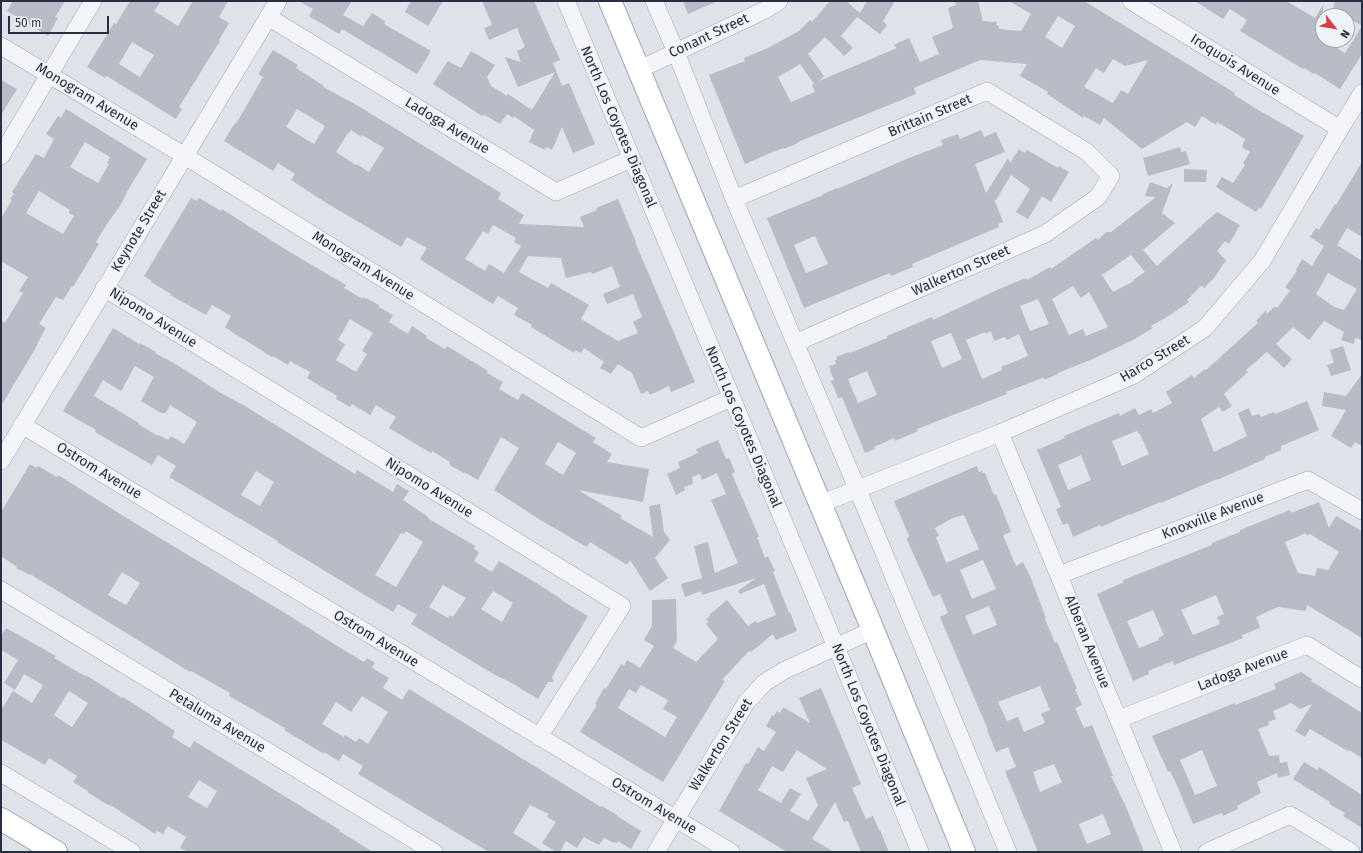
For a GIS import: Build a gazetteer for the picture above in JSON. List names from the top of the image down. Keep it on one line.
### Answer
{"streets":{"street":["Conant Street","Iroquois Avenue","Monogram Avenue","Brittain Street","Ladoga Avenue","North Los Coyotes Diagonal","Keynote Street","Walkerton Street","Nipomo Avenue","Harco Street","Ostrom Avenue","Knoxville Avenue","Alberan Avenue","Petaluma Avenue"]},"crossings":[["Iroquois Avenue","Harco Street"],["Monogram Avenue","North Los Coyotes Diagonal"],["Monogram Avenue","Keynote Street"],["Brittain Street","Walkerton Street"],["Ladoga Avenue","North Los Coyotes Diagonal"],["Ladoga Avenue","Keynote Street"],["Ladoga Avenue","Alberan Avenue"],["North Los Coyotes Diagonal","Walkerton Street"],["Keynote Street","Nipomo Avenue"],["Keynote Street","Ostrom Avenue"],["Walkerton Street","Ostrom Avenue"],["Nipomo Avenue","Ostrom Avenue"],["Harco Street","Alberan Avenue"],["Knoxville Avenue","Alberan Avenue"]],"scale_bar":"50 m","north":"bottom right"}
